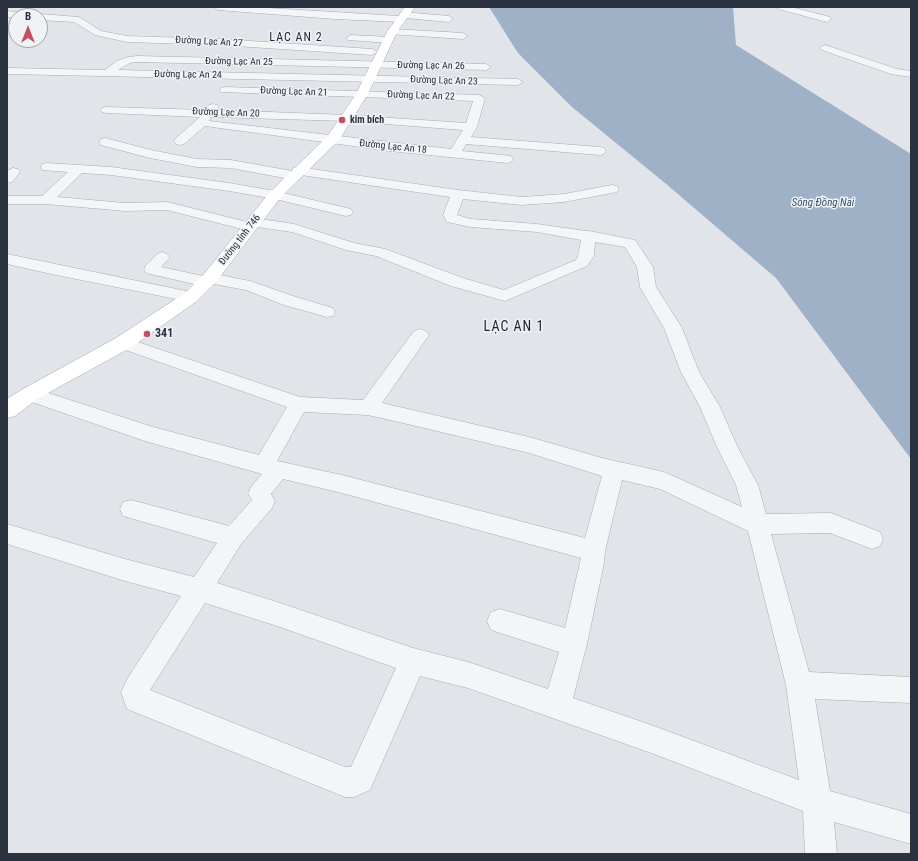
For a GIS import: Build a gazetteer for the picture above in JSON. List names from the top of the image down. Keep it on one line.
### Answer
{"streets":{"main road":["Đường tỉnh 746"],"street":["Đường Lạc An 27","Đường Lạc An 25","Đường Lạc An 26","Đường Lạc An 24","Đường Lạc An 23","Đường Lạc An 21","Đường Lạc An 22","Đường Lạc An 20","Đường Lạc An 18"]},"crossings":[["Đường Lạc An 27","Đường Lạc An 25"],["Đường Lạc An 27","Đường Lạc An 26"],["Đường Lạc An 27","Đường tỉnh 746"],["Đường Lạc An 25","Đường Lạc An 26"],["Đường Lạc An 25","Đường Lạc An 24"],["Đường Lạc An 25","Đường tỉnh 746"],["Đường Lạc An 26","Đường tỉnh 746"],["Đường Lạc An 24","Đường Lạc An 23"],["Đường Lạc An 24","Đường tỉnh 746"],["Đường Lạc An 23","Đường tỉnh 746"],["Đường Lạc An 21","Đường Lạc An 22"],["Đường Lạc An 21","Đường tỉnh 746"],["Đường Lạc An 22","Đường Lạc An 20"],["Đường Lạc An 22","Đường tỉnh 746"],["Đường Lạc An 20","Đường tỉnh 746"],["Đường Lạc An 18","Đường tỉnh 746"]],"districts":["LẠC AN 2","LẠC AN 1"],"water":["Sông Đồng Nai"],"places":["kim bích","341"],"north":"top"}
